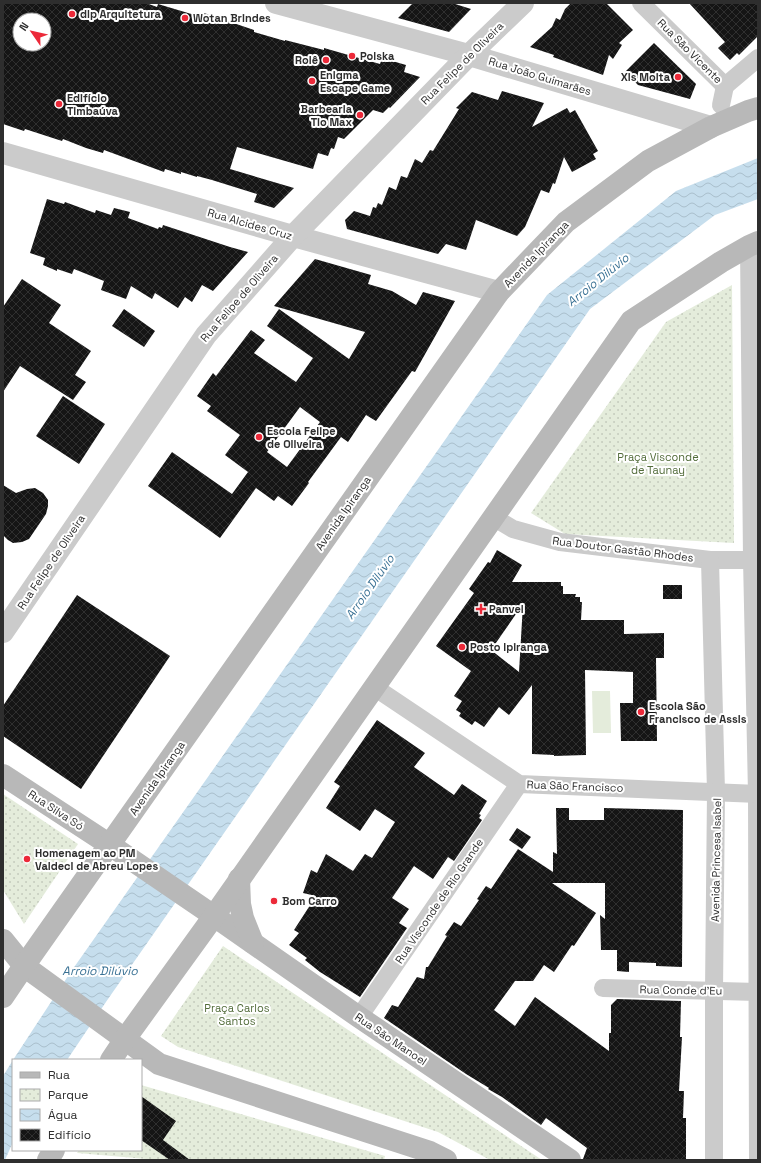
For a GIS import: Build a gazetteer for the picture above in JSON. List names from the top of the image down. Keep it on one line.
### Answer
{"streets":{"main road":["Avenida Ipiranga","Rua Silva Só","Rua São Manoel"],"street":["Rua São Vicente","Rua Felipe de Oliveira","Rua João Guimarães","Rua Alcides Cruz","Rua Doutor Gastão Rhodes","Rua São Francisco","Avenida Princesa Isabel","Rua Visconde de Rio Grande","Rua Conde d'Eu"]},"crossings":[["Rua Felipe de Oliveira","Rua João Guimarães"],["Rua Felipe de Oliveira","Rua Alcides Cruz"],["Rua João Guimarães","Avenida Ipiranga"],["Rua Alcides Cruz","Avenida Ipiranga"],["Avenida Ipiranga","Rua Silva Só"],["Rua Doutor Gastão Rhodes","Avenida Princesa Isabel"],["Rua São Francisco","Avenida Princesa Isabel"],["Rua São Francisco","Rua Visconde de Rio Grande"],["Rua Silva Só","Rua São Manoel"],["Avenida Princesa Isabel","Rua Conde d'Eu"],["Rua Visconde de Rio Grande","Rua São Manoel"]],"water":["Arroio Dilúvio"],"parks":["Praça Visconde de Taunay","Praça Carlos Santos"],"places":{"other":["dlp Arquitetura","Wotan Brindes","Polska","Rolê","Xis Moita","Enigma Escape Game","Edifício Timbaúva","Barbearia Tio Max","Escola Felipe de Oliveira","Posto Ipiranga","Escola São Francisco de Assis","Homenagem ao PM Valdeci de Abreu Lopes","Bom Carro"],"health":["Panvel"]},"legend":["Rua","Parque","Água","Edifício"],"north":"top left"}
